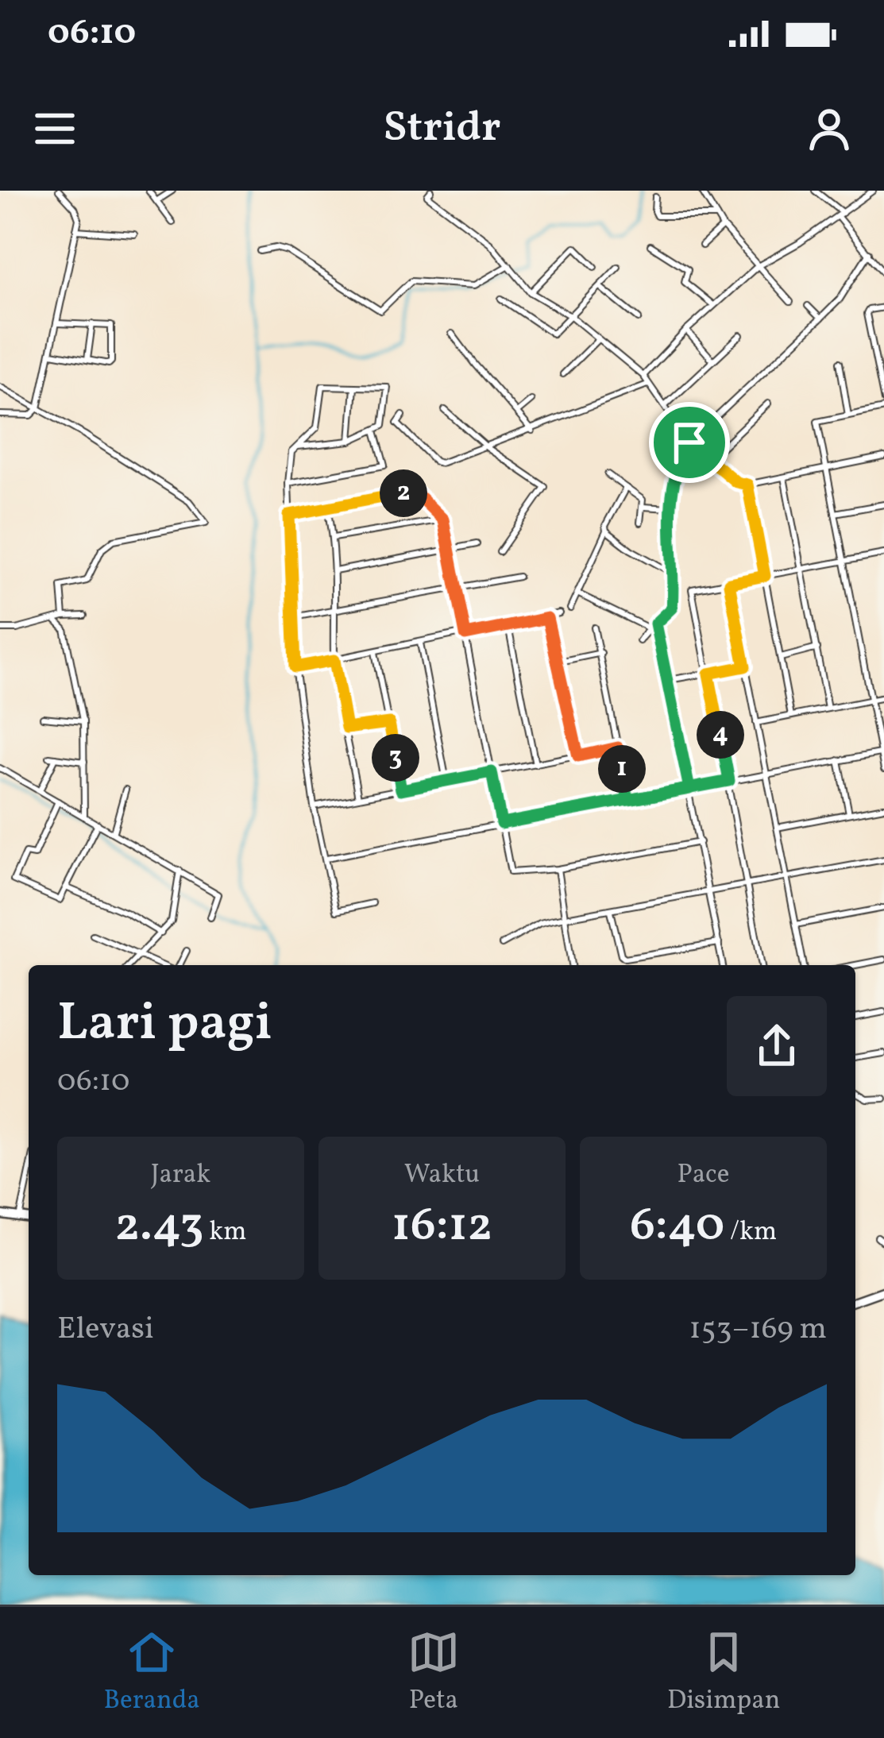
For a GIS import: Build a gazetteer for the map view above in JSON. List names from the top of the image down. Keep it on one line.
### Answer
{"page":{"status":"06:10","header":"Stridr","pins":["2","4","3","1"],"heading":["Lari pagi","06:10"],"stats":[["Jarak","2.43 km"],["Waktu","16:12"],["Pace","6:40 /km"]],"chart":["Elevasi","153–169 m"],"tabs":["Beranda","Peta","Disimpan"]}}
